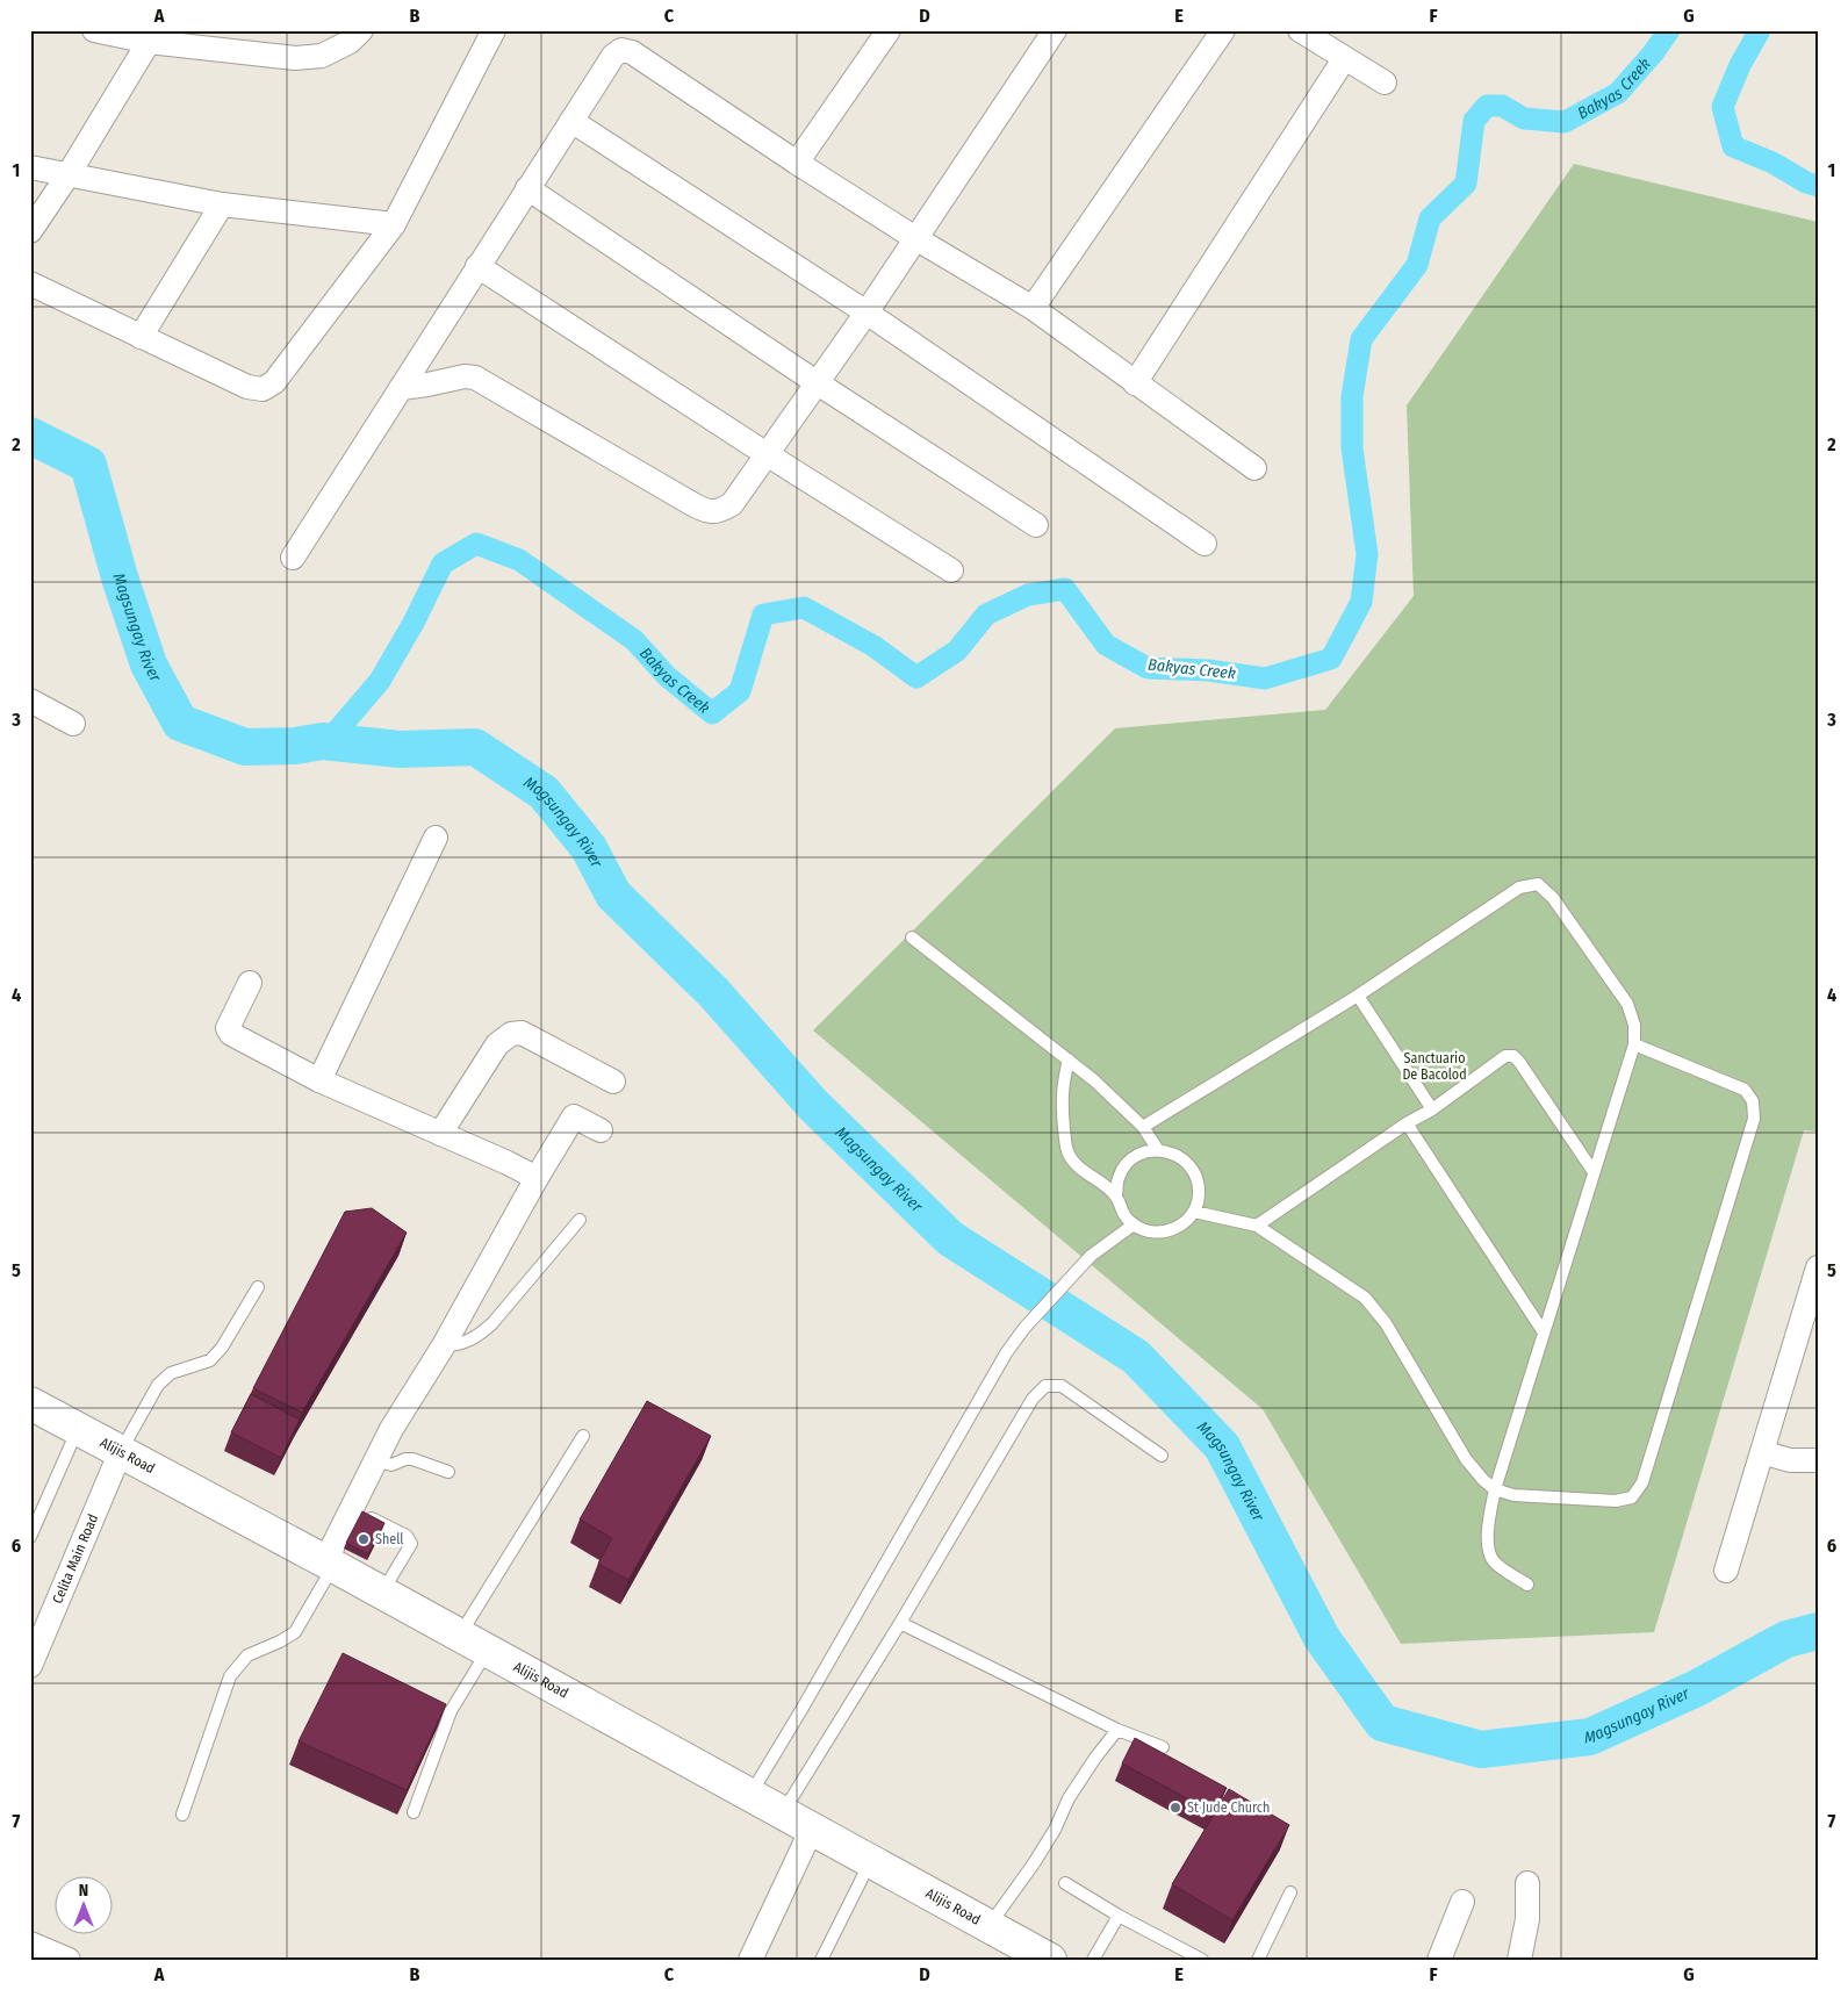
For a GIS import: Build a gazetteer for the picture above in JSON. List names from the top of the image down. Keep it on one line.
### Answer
{"streets":{"main road":["Alijis Road"],"street":["Celita Main Road"]},"crossings":[["Alijis Road","Celita Main Road"]],"water":["Bakyas Creek","Magsungay River"],"parks":["Sanctuario De Bacolod"],"places":["Shell","St Jude Church"],"north":"top","grid":{"columns":["A","B","C","D","E","F","G"],"rows":["1","2","3","4","5","6","7"]}}
